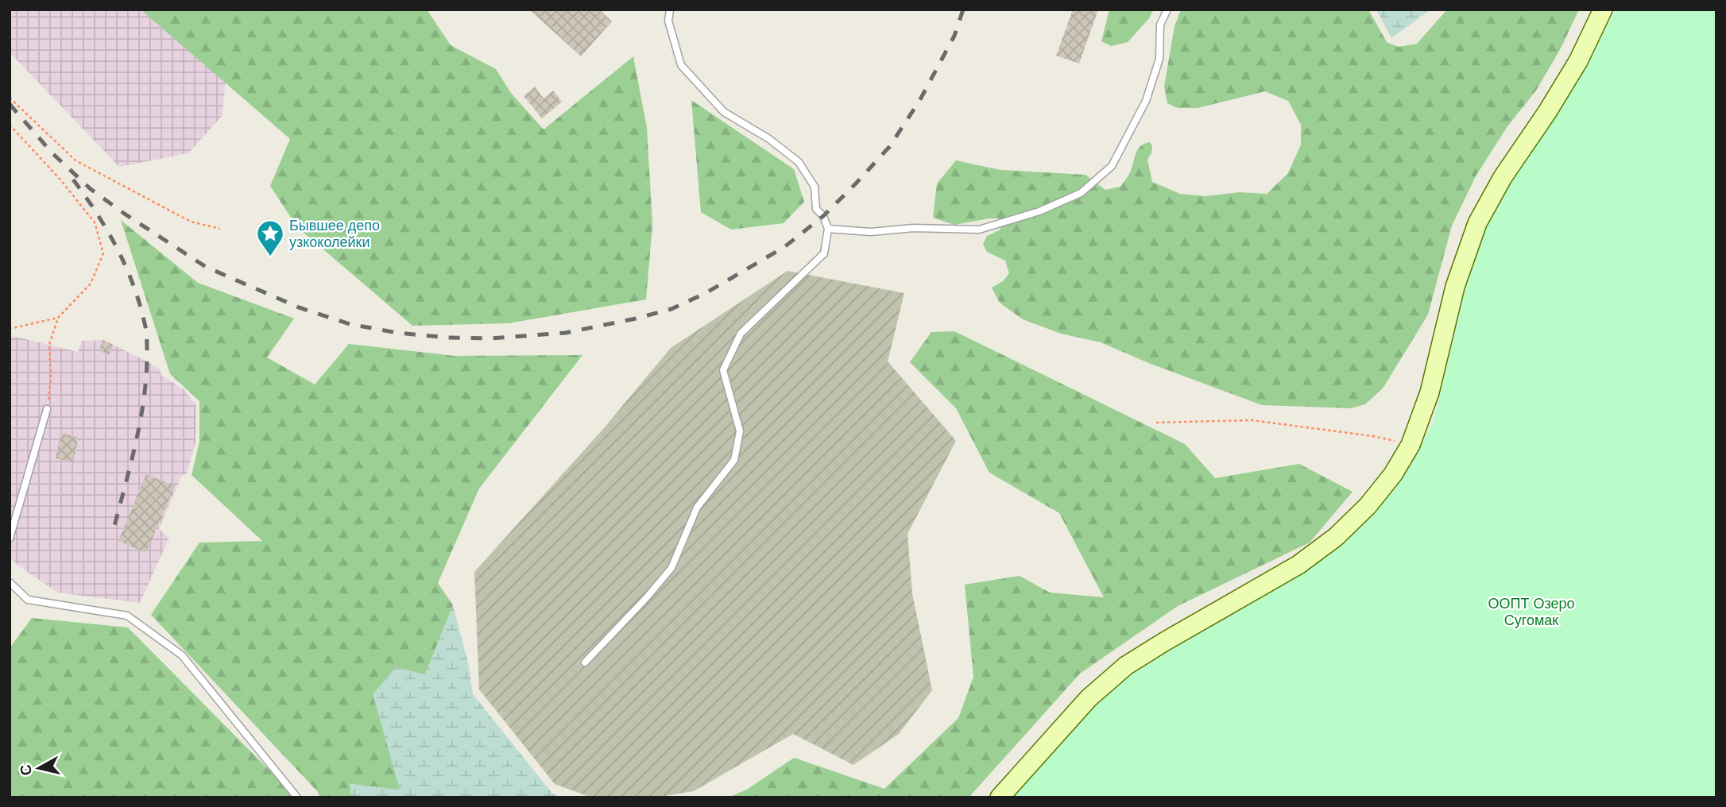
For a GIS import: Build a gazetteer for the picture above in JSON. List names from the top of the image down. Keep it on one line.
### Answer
{"parks":["ООПТ Озеро Сугомак"],"places":{"place":["Бывшее депо узкоколейки"]},"north":"left"}
